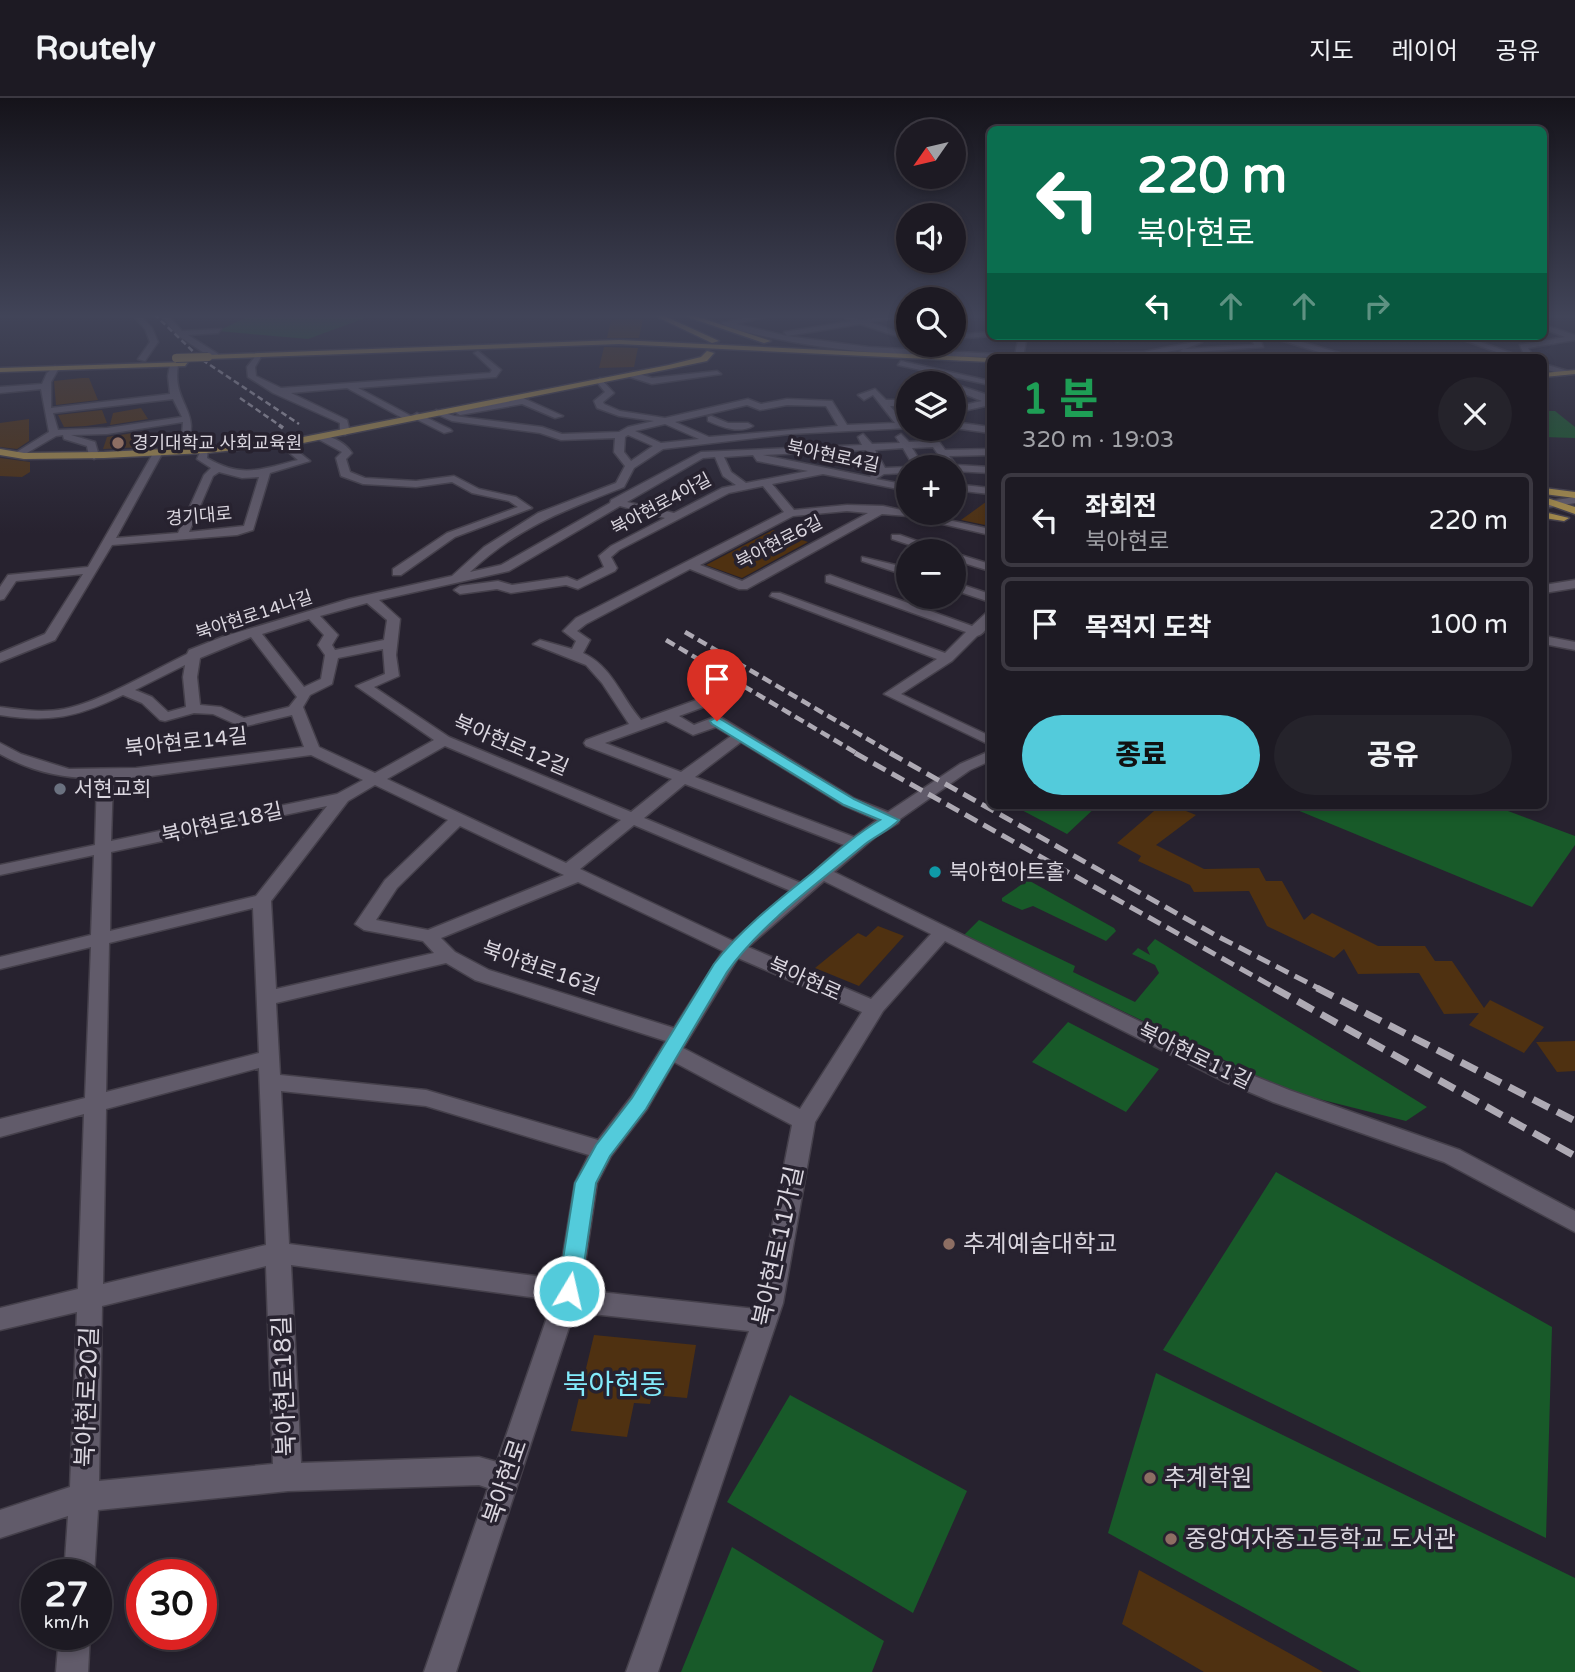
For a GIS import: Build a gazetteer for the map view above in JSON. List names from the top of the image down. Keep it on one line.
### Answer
{"streets":{"street":["북아현로4길","북아현로4아길","경기대로","북아현로6길","북아현로14나길","북아현로14길","북아현로12길","북아현로18길","북아현로16길","북아현로","북아현로11길","북아현로11가길","북아현로20길"]},"crossings":[["북아현로4길","북아현로4아길"],["북아현로4길","북아현로14나길"],["북아현로4아길","북아현로14나길"],["북아현로14나길","북아현로12길"],["북아현로14길","북아현로20길"],["북아현로12길","북아현로"],["북아현로18길","북아현로16길"],["북아현로18길","북아현로"],["북아현로18길","북아현로20길"],["북아현로16길","북아현로"],["북아현로16길","북아현로11가길"],["북아현로","북아현로11길"],["북아현로","북아현로11가길"],["북아현로11길","북아현로11가길"]],"districts":["북아현동"],"places":["경기대학교 사회교육원","서현교회","북아현아트홀","추계예술대학교","추계학원","중앙여자중고등학교 도서관"],"north":"bottom left","page":{"header":"Routely","nav":["지도","레이어","공유"],"map_buttons":["+","−"],"turn":["220 m","북아현로"],"heading":["1 분","320 m · 19:03"],"list":[{"name":"좌회전","note":"북아현로","value":"220 m"},{"name":"목적지 도착","value":"100 m"}],"buttons":["종료","공유"],"speed":"27 km/h","limit":"30"}}
